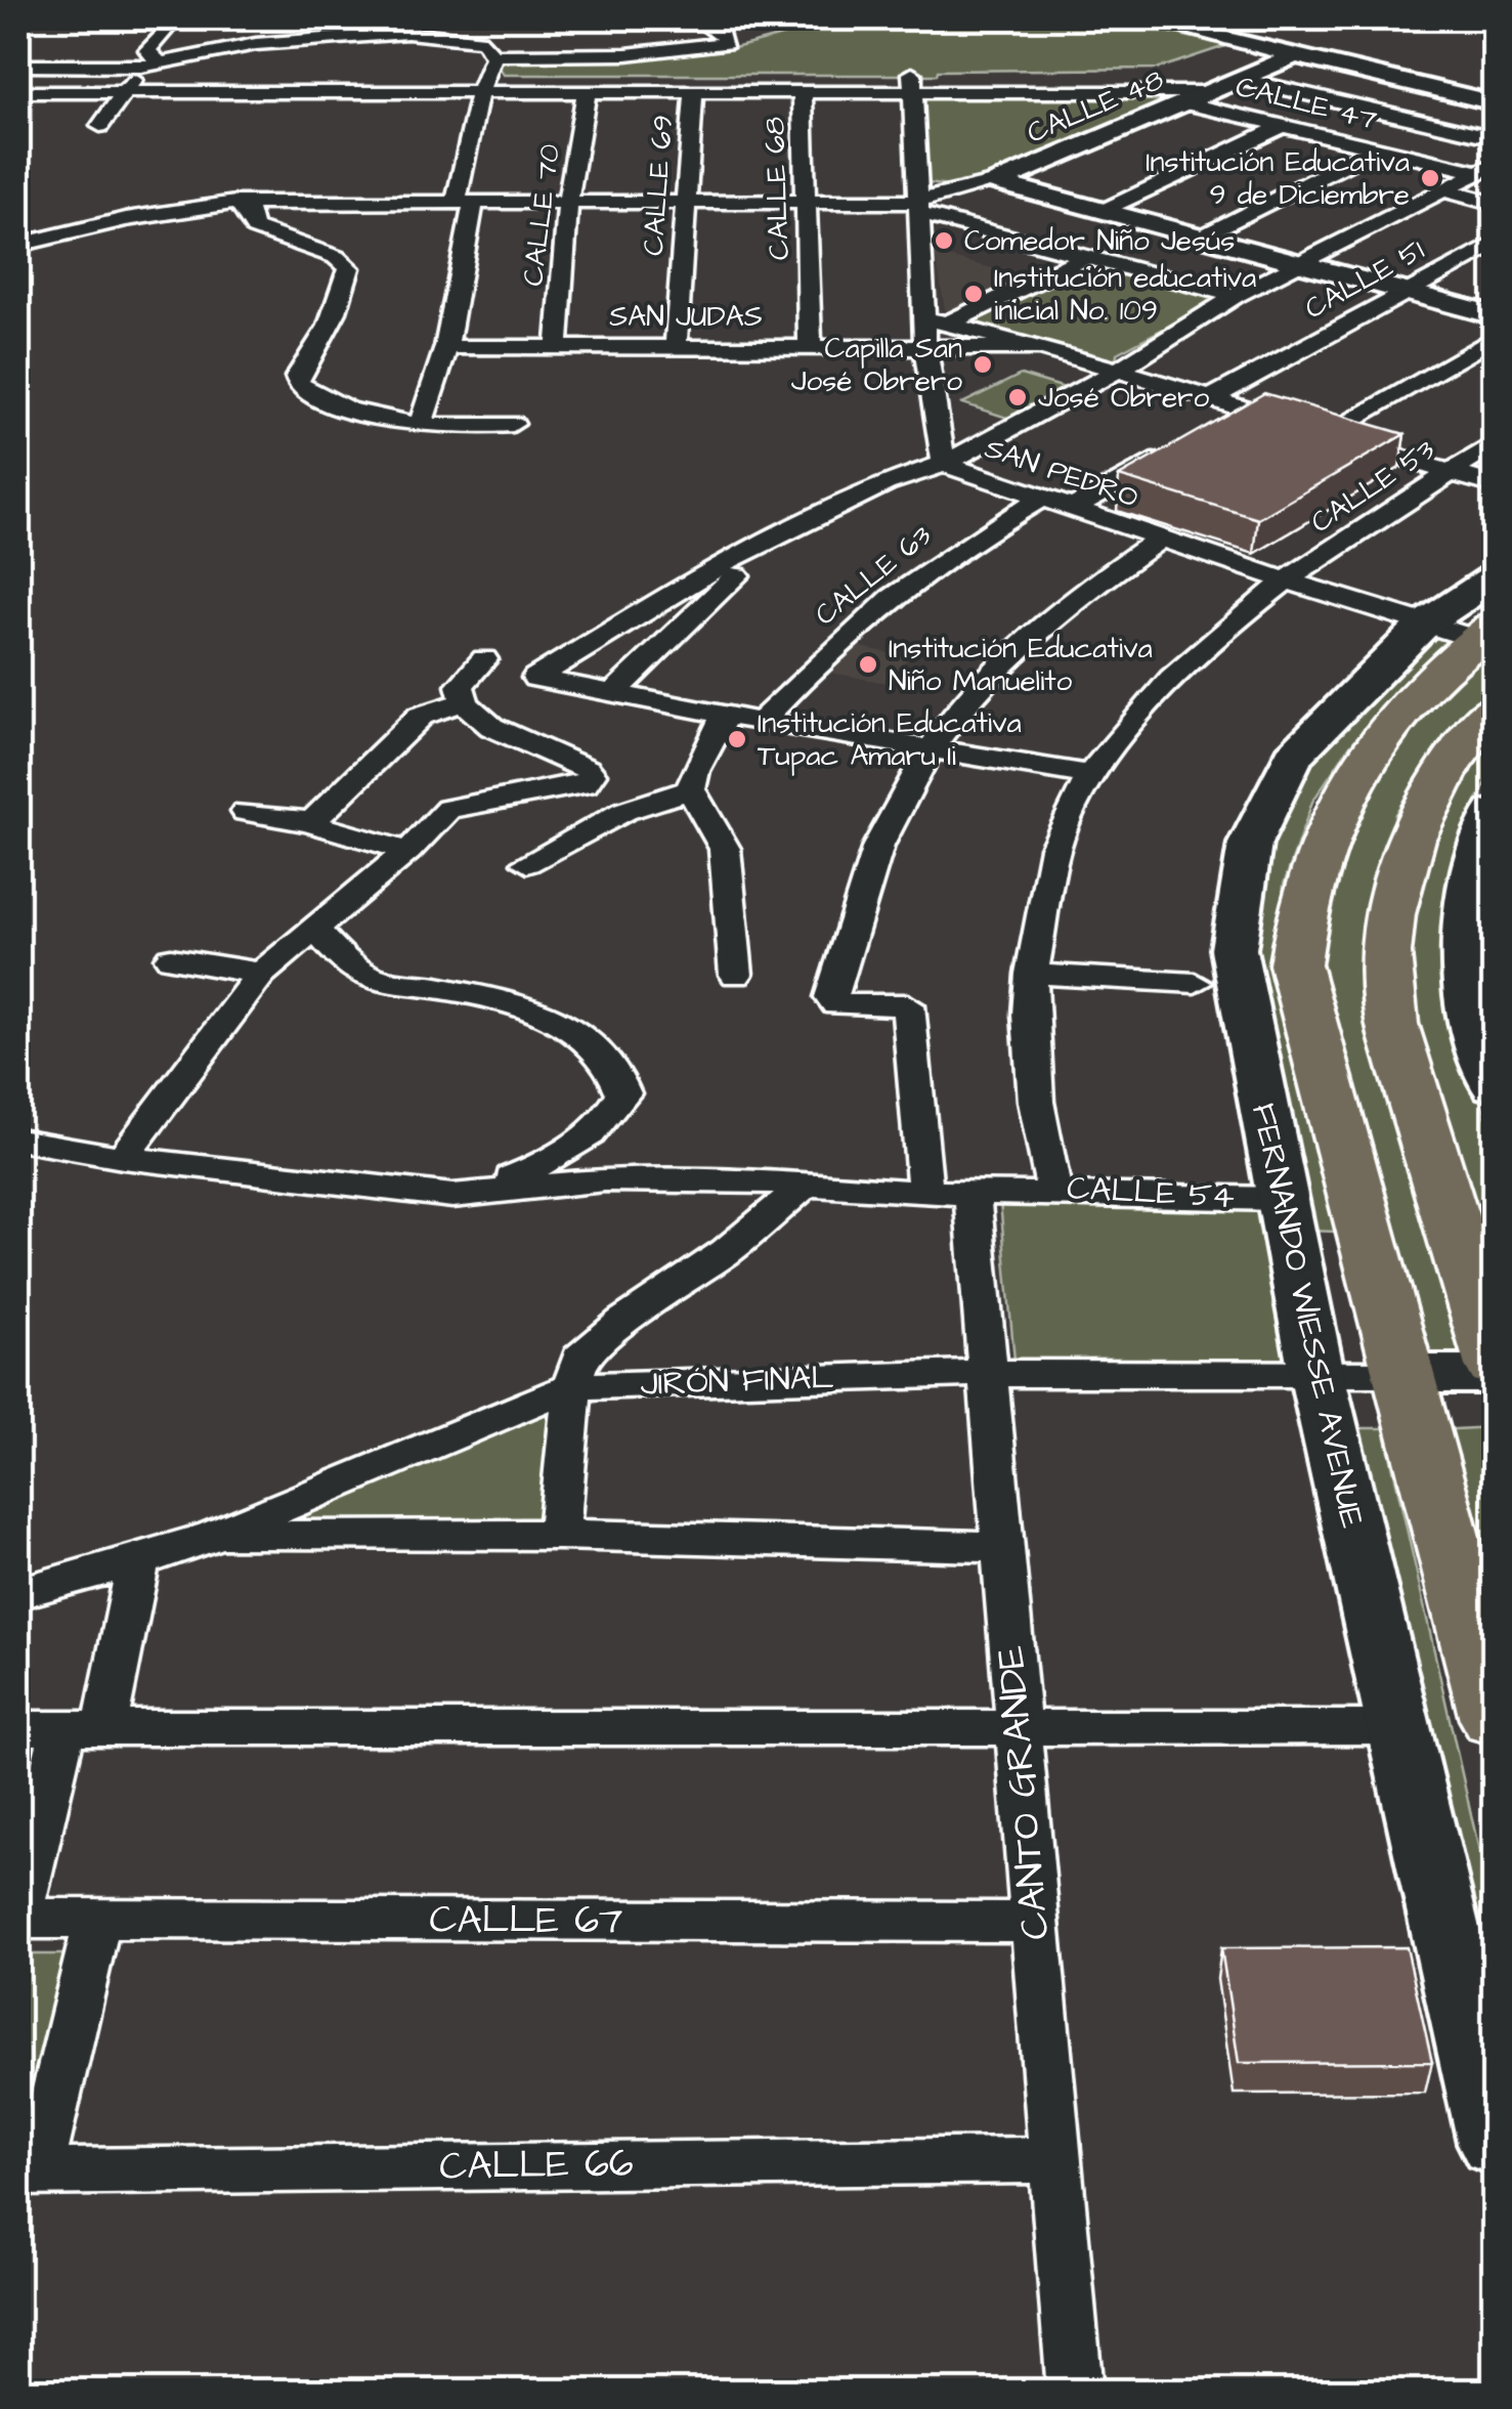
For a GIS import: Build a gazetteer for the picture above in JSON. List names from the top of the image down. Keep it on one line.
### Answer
{"streets":{"main road":["FERNANDO WIESSE AVENUE","JIRÓN FINAL"],"street":["CALLE 47","CALLE 48","CALLE 69","CALLE 68","CALLE 70","CALLE 51","SAN JUDAS","SAN PEDRO","CALLE 53","CALLE 63","CALLE 54","CANTO GRANDE","CALLE 67","CALLE 66"]},"crossings":[["CALLE 47","CALLE 48"],["CALLE 47","CALLE 51"],["CALLE 48","SAN PEDRO"],["CALLE 69","SAN JUDAS"],["CALLE 68","SAN JUDAS"],["CALLE 70","SAN JUDAS"],["CALLE 51","SAN PEDRO"],["SAN JUDAS","SAN PEDRO"],["SAN PEDRO","CALLE 53"],["SAN PEDRO","CALLE 63"],["SAN PEDRO","FERNANDO WIESSE AVENUE"],["CALLE 53","CALLE 54"],["CALLE 54","FERNANDO WIESSE AVENUE"],["FERNANDO WIESSE AVENUE","JIRÓN FINAL"],["JIRÓN FINAL","CANTO GRANDE"],["CANTO GRANDE","CALLE 67"],["CANTO GRANDE","CALLE 66"]],"places":["Institución Educativa 9 de Diciembre","Comedor Niño Jesús","Institución educativa inicial No. 109","Capilla San José Obrero","José Obrero","Institución Educativa Niño Manuelito","Institución Educativa Tupac Amaru Ii"]}
